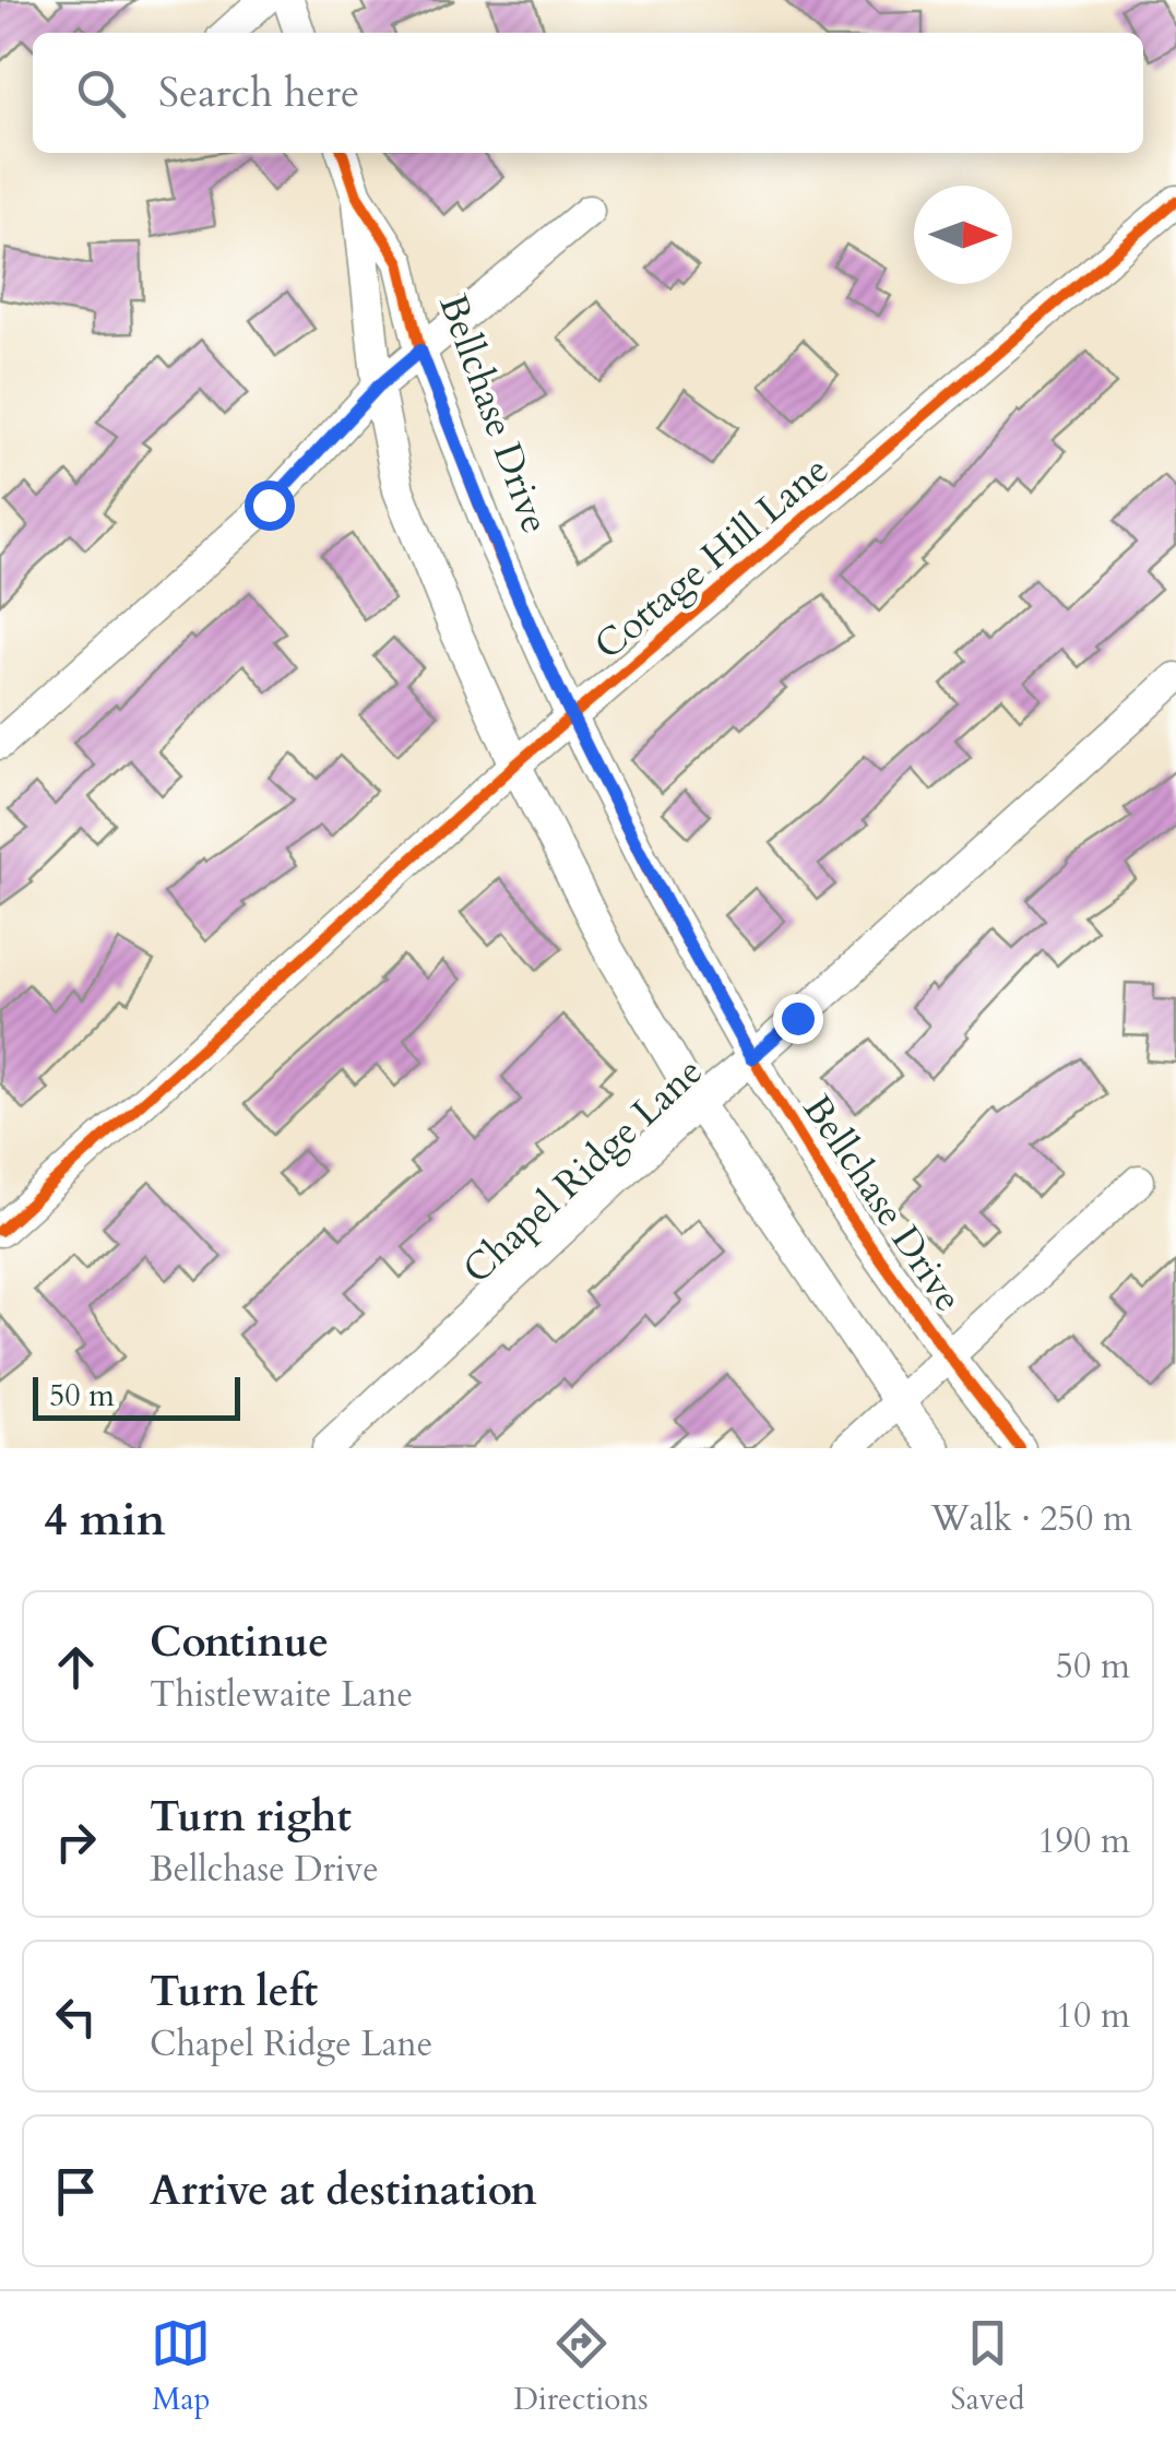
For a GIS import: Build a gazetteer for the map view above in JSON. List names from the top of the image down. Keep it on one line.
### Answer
{"streets":{"street":["Bellchase Drive","Cottage Hill Lane","Chapel Ridge Lane"]},"crossings":[["Bellchase Drive","Cottage Hill Lane"],["Bellchase Drive","Chapel Ridge Lane"]],"scale_bar":"50 m","north":"right","page":{"search":"Search here","scale":"50 m","heading":["4 min","Walk · 250 m"],"list":[["Continue","Thistlewaite Lane","50 m"],["Turn right","Bellchase Drive","190 m"],["Turn left","Chapel Ridge Lane","10 m"],"Arrive at destination"],"nav":["Map","Directions","Saved"]}}
